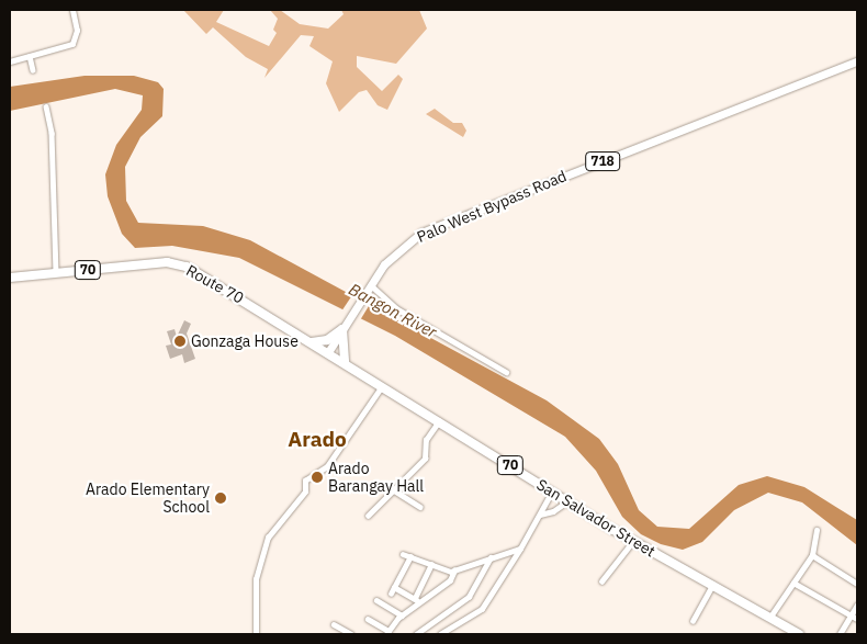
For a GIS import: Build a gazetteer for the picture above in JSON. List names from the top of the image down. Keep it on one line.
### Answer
{"streets":{"highway":["70","Route 70","San Salvador Street"],"main road":["718","Palo West Bypass Road"]},"crossings":[["Palo West Bypass Road","San Salvador Street"],["Route 70","San Salvador Street"]],"districts":["Arado"],"water":["Bangon River"],"places":["Gonzaga House","Arado Barangay Hall","Arado Elementary School"]}
